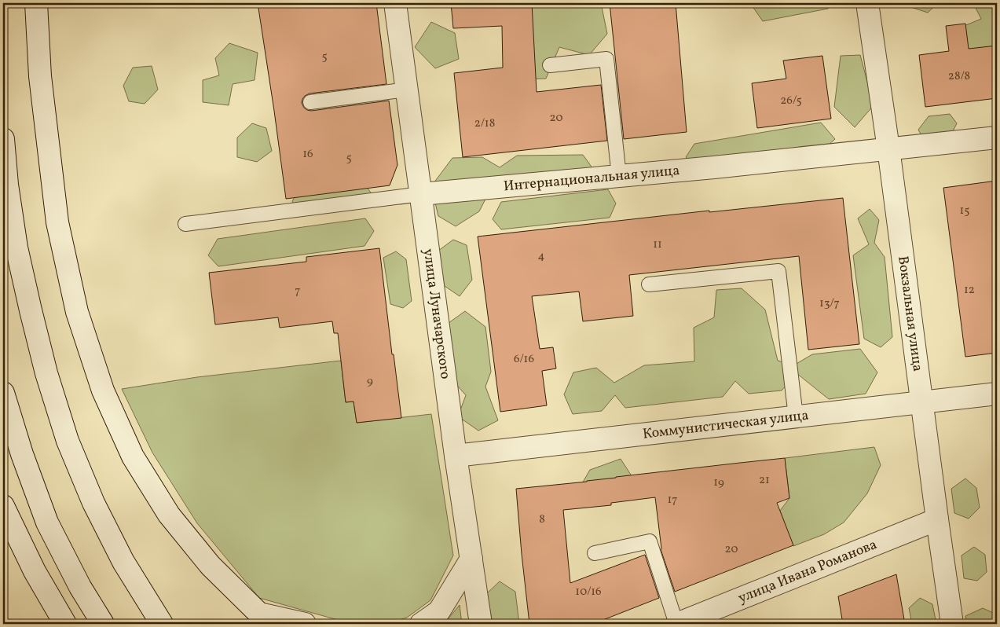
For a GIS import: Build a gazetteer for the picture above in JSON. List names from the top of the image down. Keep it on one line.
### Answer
{"streets":{"street":["Интернациональная улица","улица Луначарского","Вокзальная улица","Коммунистическая улица","улица Ивана Романова"]},"crossings":[["Интернациональная улица","улица Луначарского"],["Интернациональная улица","Вокзальная улица"],["улица Луначарского","Коммунистическая улица"],["Вокзальная улица","Коммунистическая улица"],["Вокзальная улица","улица Ивана Романова"]],"house_numbers":["5","28/8","26/5","20","2/18","16","5","15","11","4","12","7","13/7","6/16","9","21","19","17","8","20","10/16"]}
